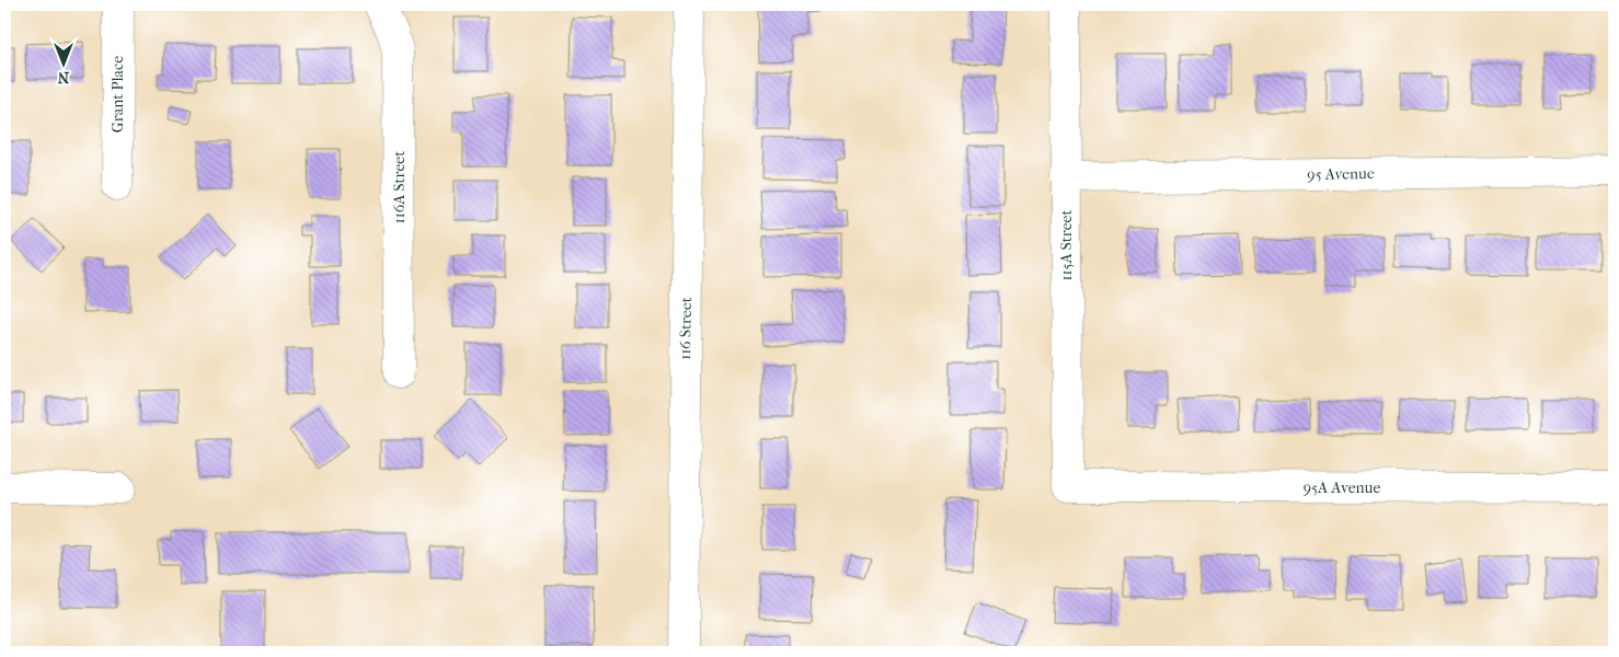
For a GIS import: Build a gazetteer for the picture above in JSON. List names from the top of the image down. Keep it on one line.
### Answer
{"streets":{"street":["Grant Place","95 Avenue","116A Street","115A Street","116 Street","95A Avenue"]},"crossings":[["95 Avenue","115A Street"],["115A Street","95A Avenue"]],"north":"bottom"}
